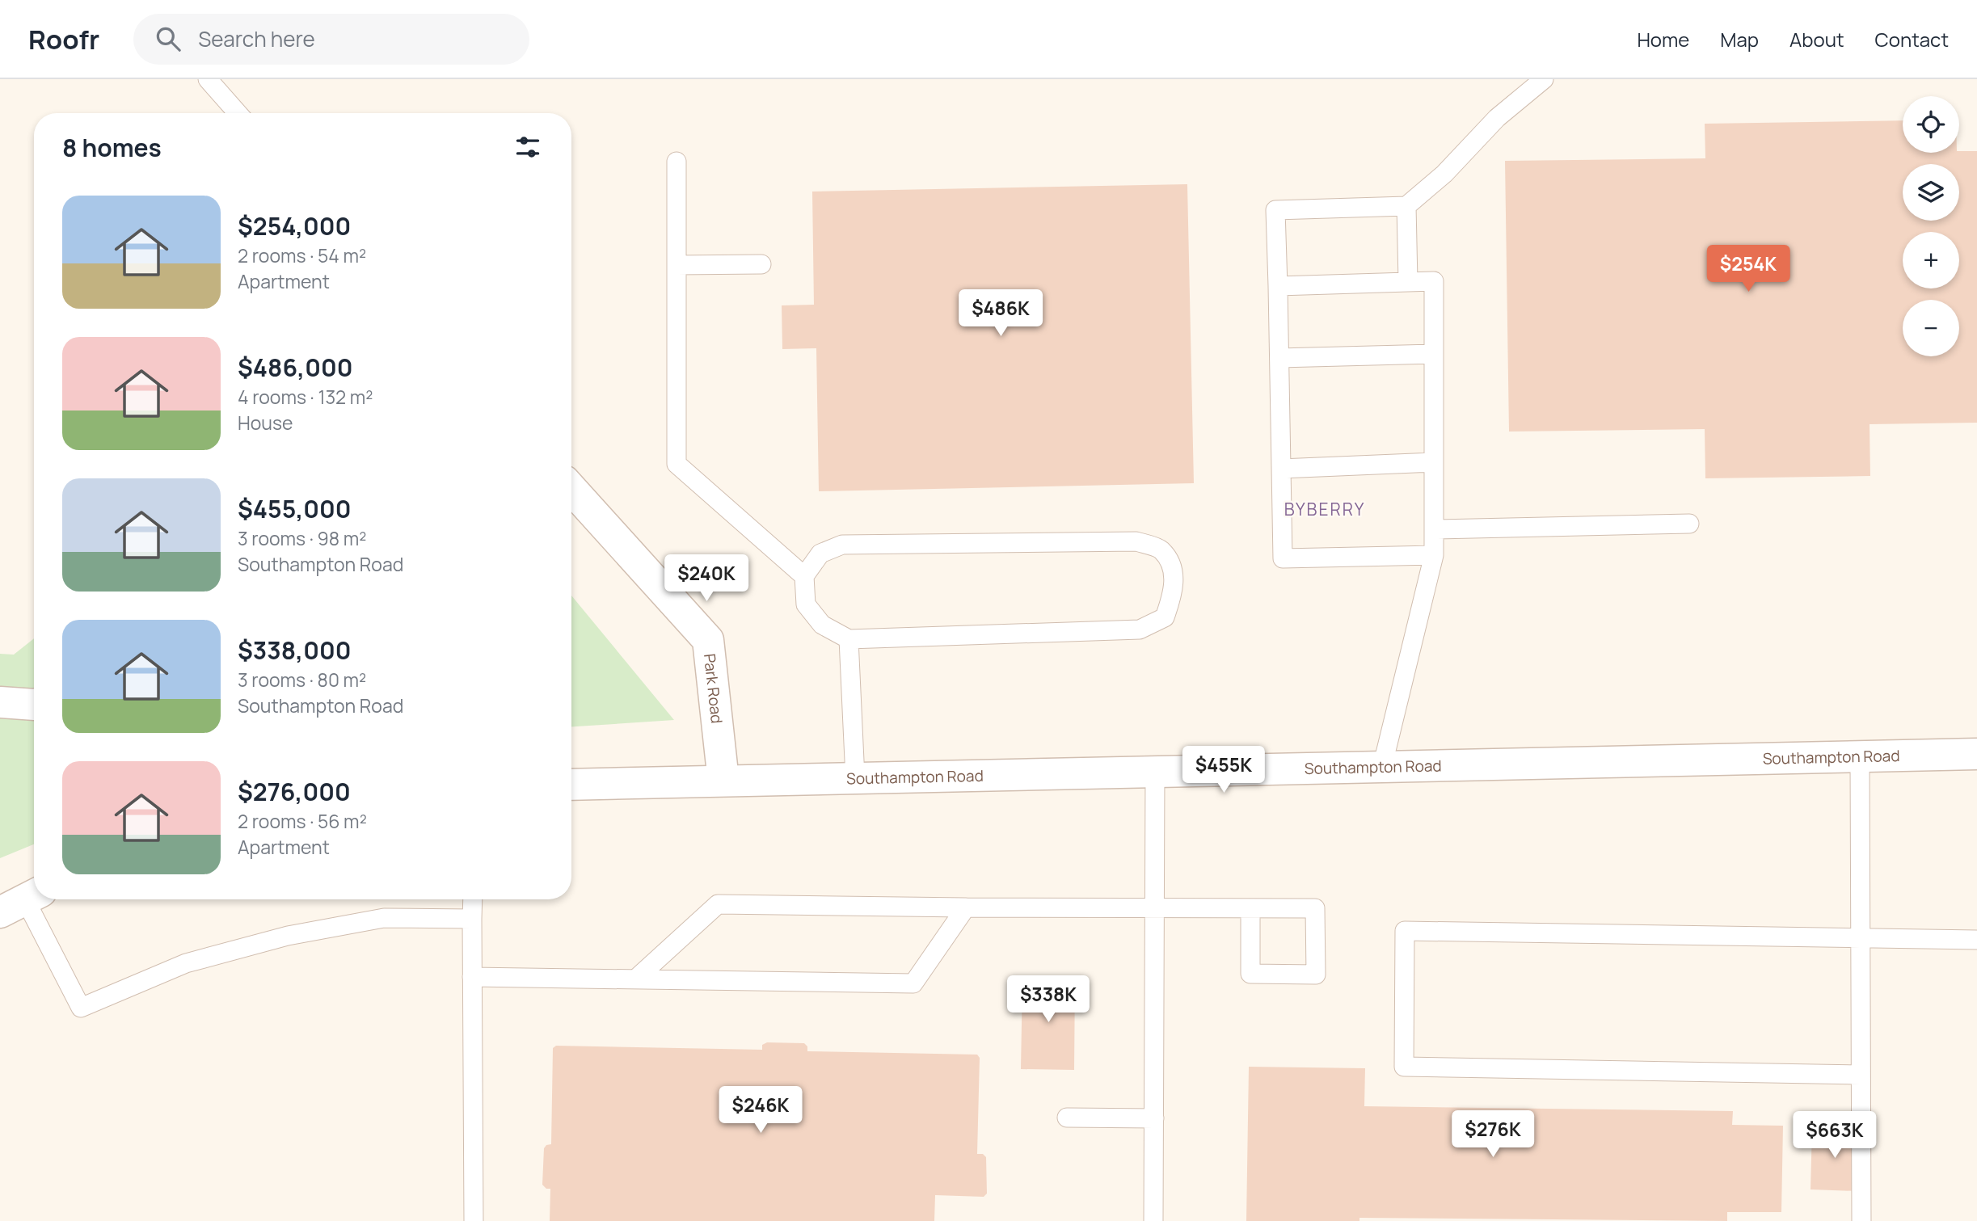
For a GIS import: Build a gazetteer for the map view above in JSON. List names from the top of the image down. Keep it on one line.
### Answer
{"streets":{"street":["Park Road","Southampton Road"]},"crossings":[["Park Road","Southampton Road"]],"districts":["BYBERRY"],"page":{"header":"Roofr","search":"Search here","nav":["Home","Map","About","Contact"],"map_buttons":["+","−"],"heading":"8 homes","list":[{"name":"$254,000","note":"2 rooms · 54 m² · Apartment"},{"name":"$486,000","note":"4 rooms · 132 m² · House"},{"name":"$455,000","note":"3 rooms · 98 m² · Southampton Road"},{"name":"$338,000","note":"3 rooms · 80 m² · Southampton Road"},{"name":"$276,000","note":"2 rooms · 56 m² · Apartment"}],"price":["$254K","$486K","$240K","$455K","$338K","$246K","$276K","$663K"]}}
